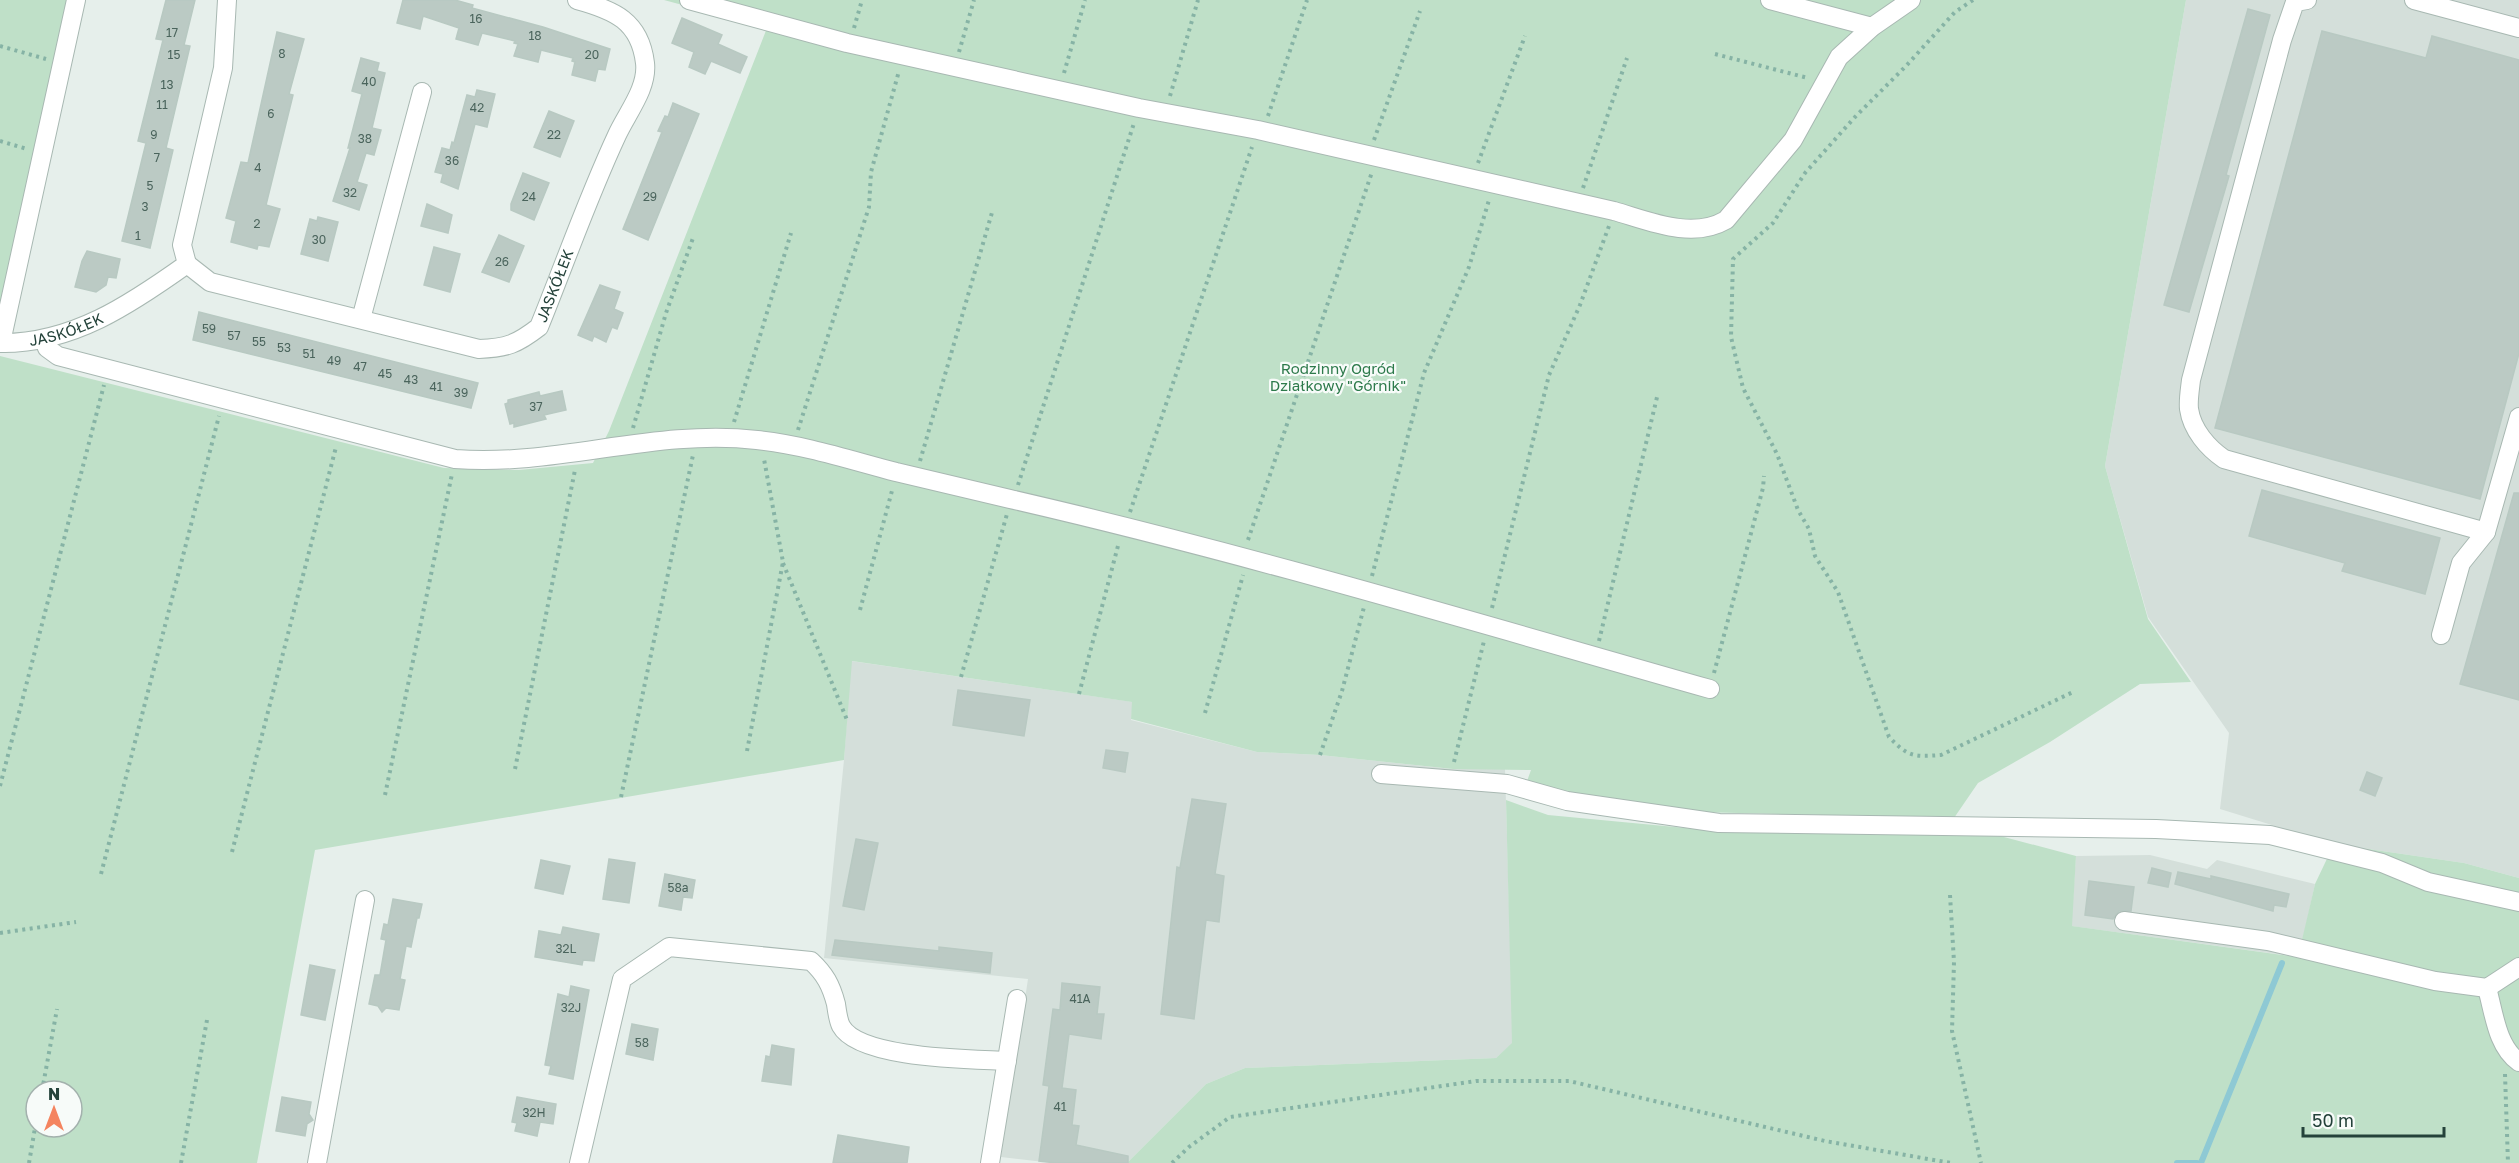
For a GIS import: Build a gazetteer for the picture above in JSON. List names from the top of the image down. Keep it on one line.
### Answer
{"streets":{"street":["JASKÓŁEK"]},"parks":["Rodzinny Ogród Działkowy \"Górnik\""],"house_numbers":["16","17","18","8","15","20","40","13","11","42","6","9","22","38","7","36","4","5","32","24","29","3","2","1","30","26","59","57","55","53","51","49","47","45","43","41","39","37","58a","32L","41A","32J","58","41","32H"],"scale_bar":"50 m","north":"top"}
